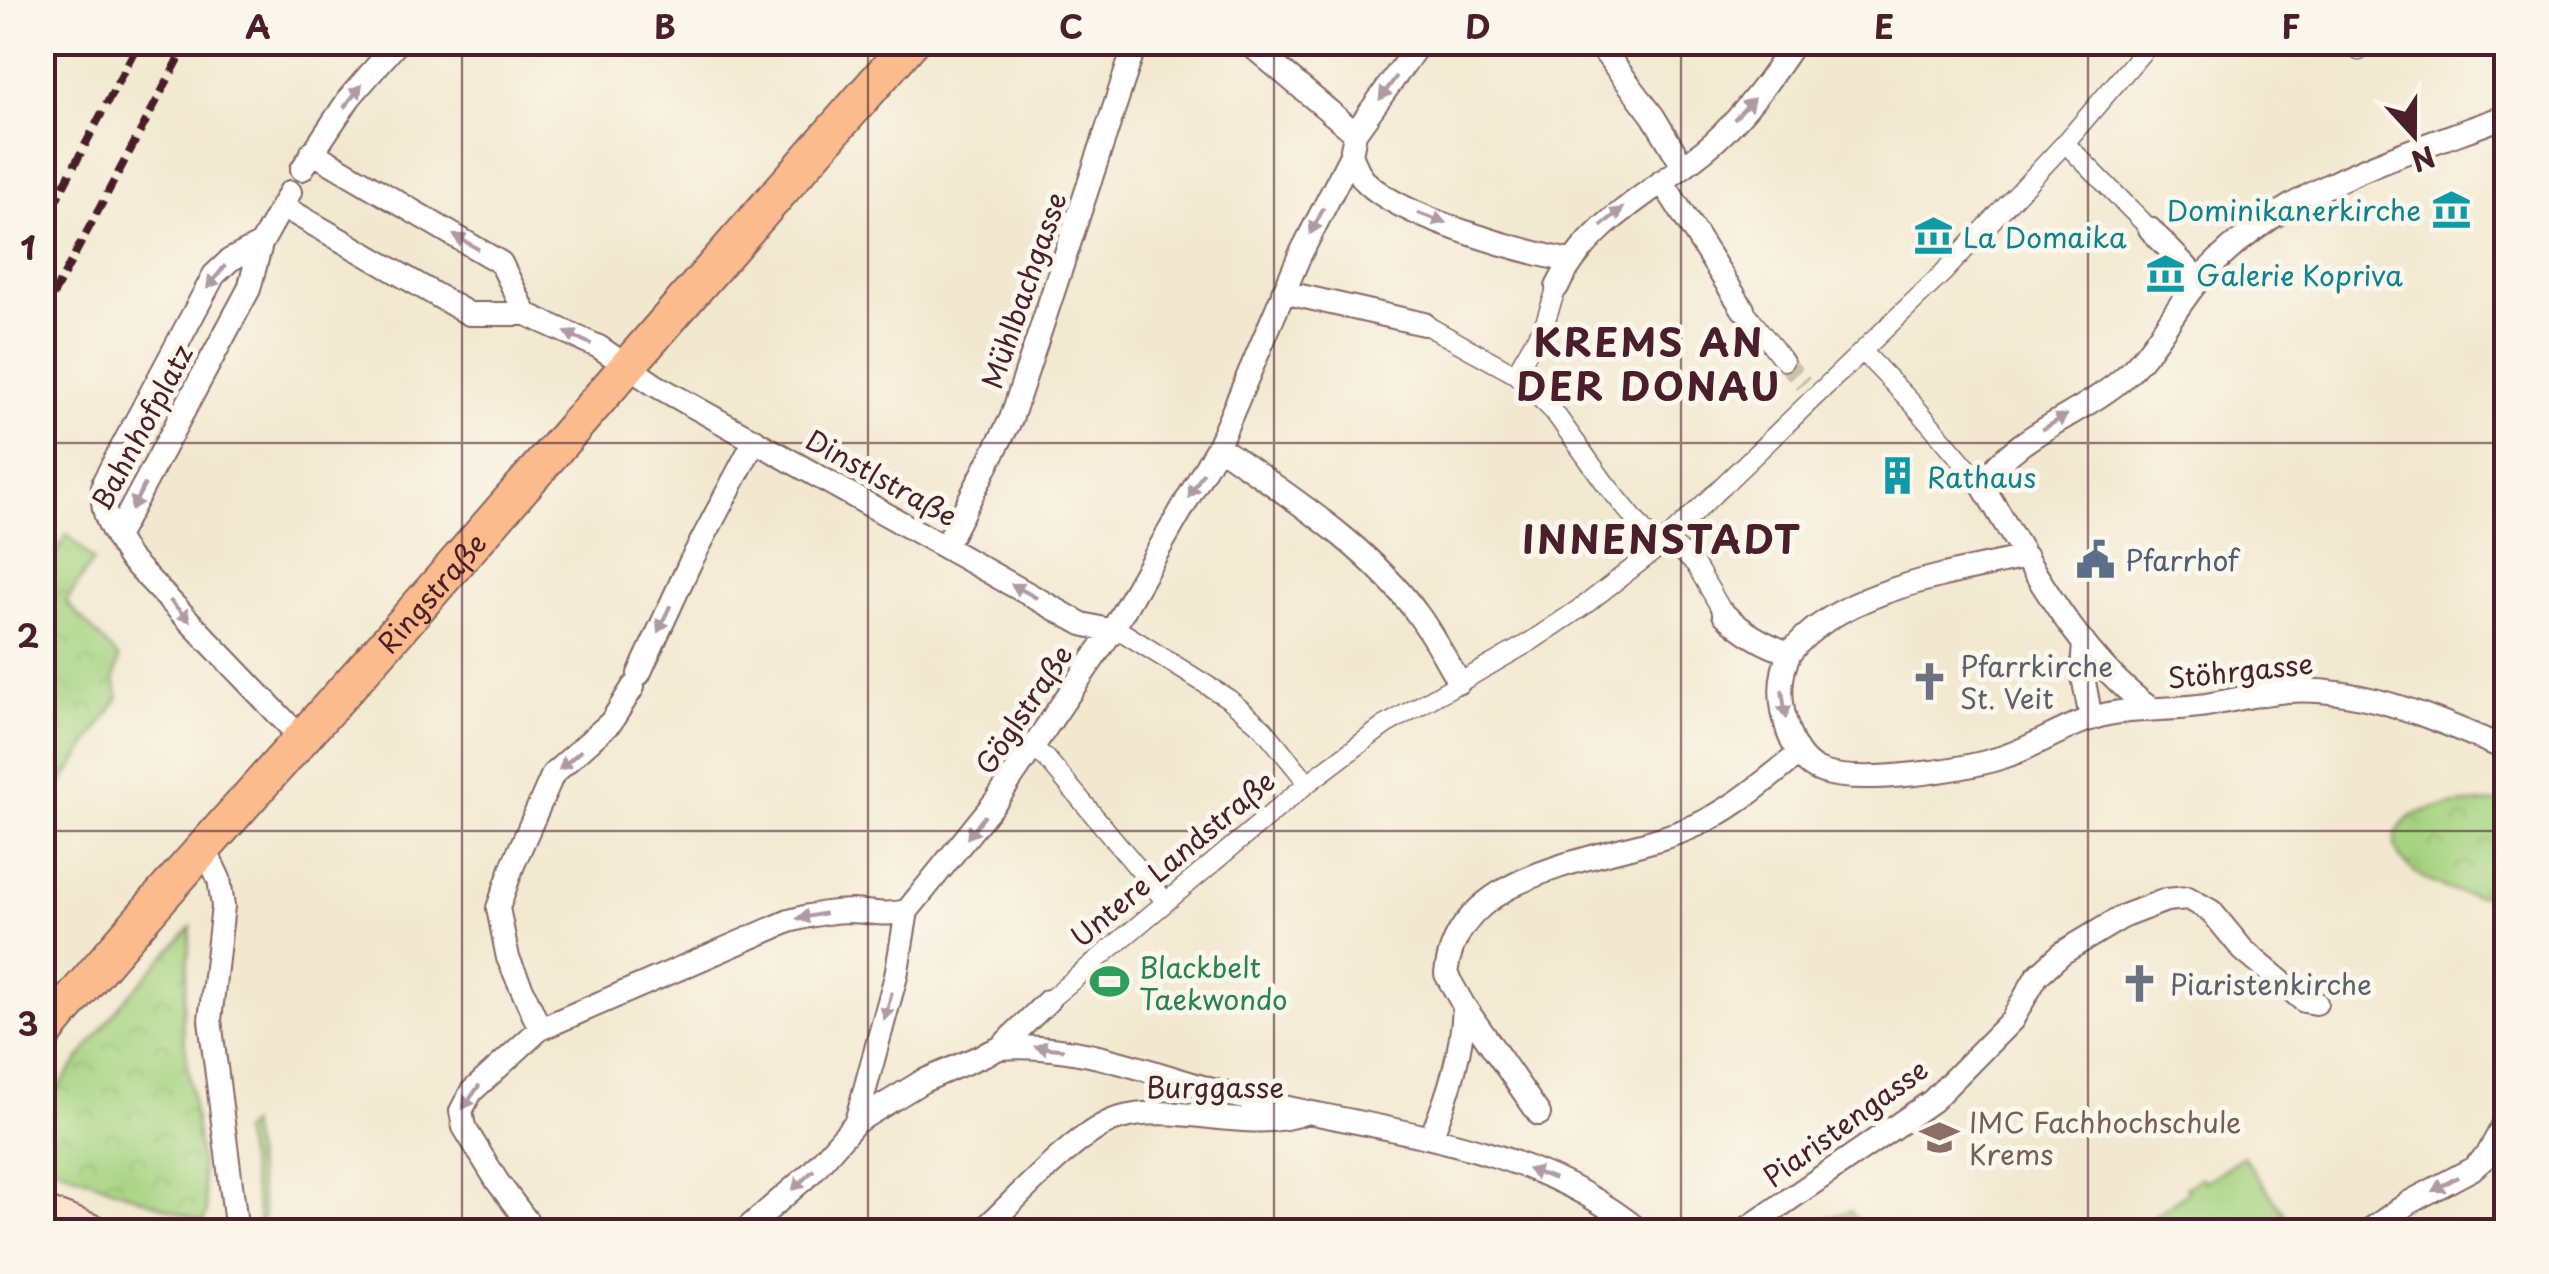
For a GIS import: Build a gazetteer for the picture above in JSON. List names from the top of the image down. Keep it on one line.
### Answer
{"streets":{"main road":["Ringstraße"],"street":["Mühlbachgasse","Bahnhofplatz","Dinstlstraße","Stöhrgasse","Göglstraße","Untere Landstraße","Burggasse","Piaristengasse"]},"crossings":[["Mühlbachgasse","Dinstlstraße"],["Bahnhofplatz","Dinstlstraße"],["Bahnhofplatz","Ringstraße"],["Dinstlstraße","Ringstraße"],["Dinstlstraße","Göglstraße"],["Göglstraße","Untere Landstraße"]],"one_way":["Bahnhofplatz","Göglstraße"],"districts":["KREMS AN DER DONAU","INNENSTADT"],"places":{"museum":["Dominikanerkirche","La Domaika","Galerie Kopriva"],"building":["Rathaus"],"public building":["Pfarrhof"],"church":["Pfarrkirche St. Veit","Piaristenkirche"],"sports":["Blackbelt Taekwondo"],"school or university":["IMC Fachhochschule Krems"]},"north":"bottom","grid":{"columns":["A","B","C","D","E","F"],"rows":["1","2","3"]}}
